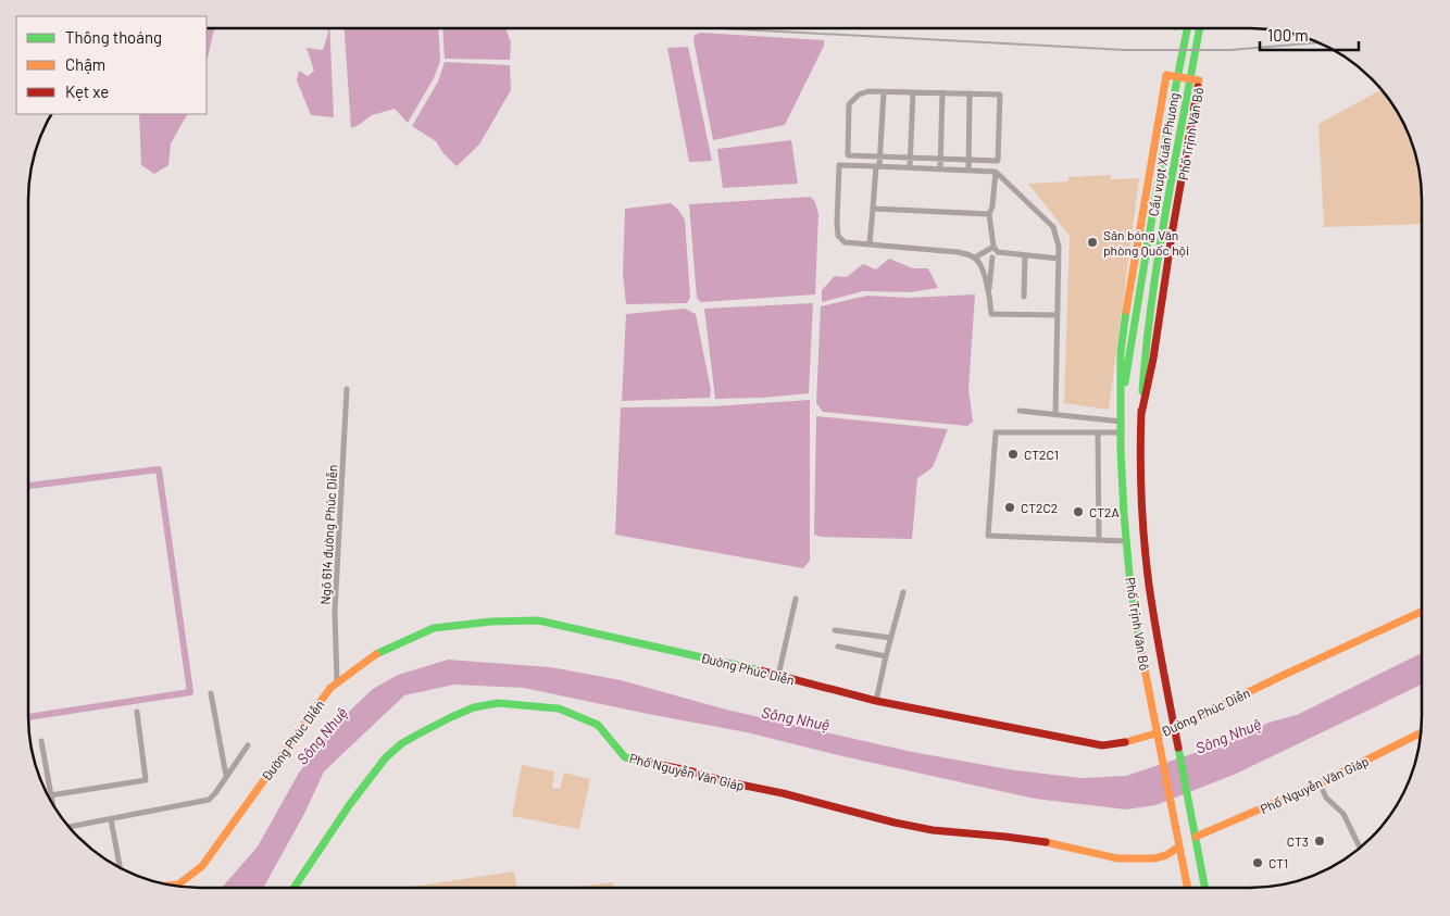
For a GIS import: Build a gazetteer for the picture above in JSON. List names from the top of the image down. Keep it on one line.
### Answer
{"streets":{"street":["Phố Trịnh Văn Bô","Cầu vượt Xuân Phương","Ngõ 614 đường Phúc Diễn","Đường Phúc Diễn","Phố Nguyễn Văn Giáp"]},"crossings":[["Phố Trịnh Văn Bô","Cầu vượt Xuân Phương"],["Phố Trịnh Văn Bô","Đường Phúc Diễn"],["Phố Trịnh Văn Bô","Phố Nguyễn Văn Giáp"],["Ngõ 614 đường Phúc Diễn","Đường Phúc Diễn"]],"water":["Sông Nhuệ"],"places":["Sân bóng Văn phòng Quốc hội","CT2C1","CT2C2","CT2A","CT3","CT1"],"legend":["Thông thoáng","Chậm","Kẹt xe"],"scale_bar":"100 m"}
